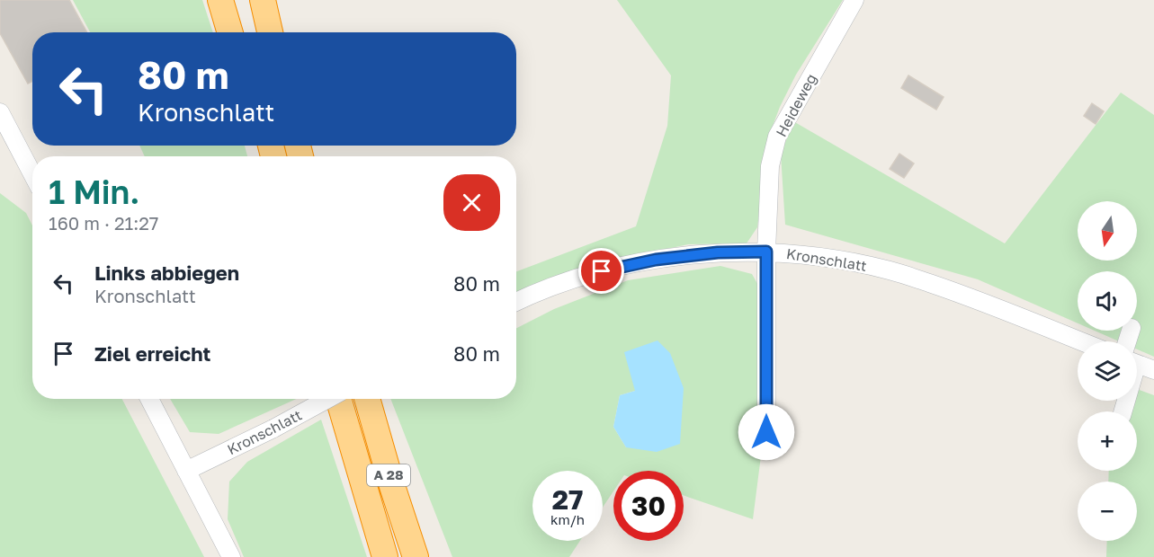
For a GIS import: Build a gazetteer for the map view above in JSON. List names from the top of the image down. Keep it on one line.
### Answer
{"streets":{"highway":["A 28"],"street":["Heideweg","Kronschlatt"]},"crossings":[["Heideweg","Kronschlatt"]],"north":"bottom","page":{"turn":["80 m","Kronschlatt"],"heading":["1 Min.","160 m · 21:27"],"map_buttons":["+","−"],"list":[{"name":"Links abbiegen","note":"Kronschlatt","value":"80 m"},{"name":"Ziel erreicht","value":"80 m"}],"speed":"27 km/h","limit":"30"}}
